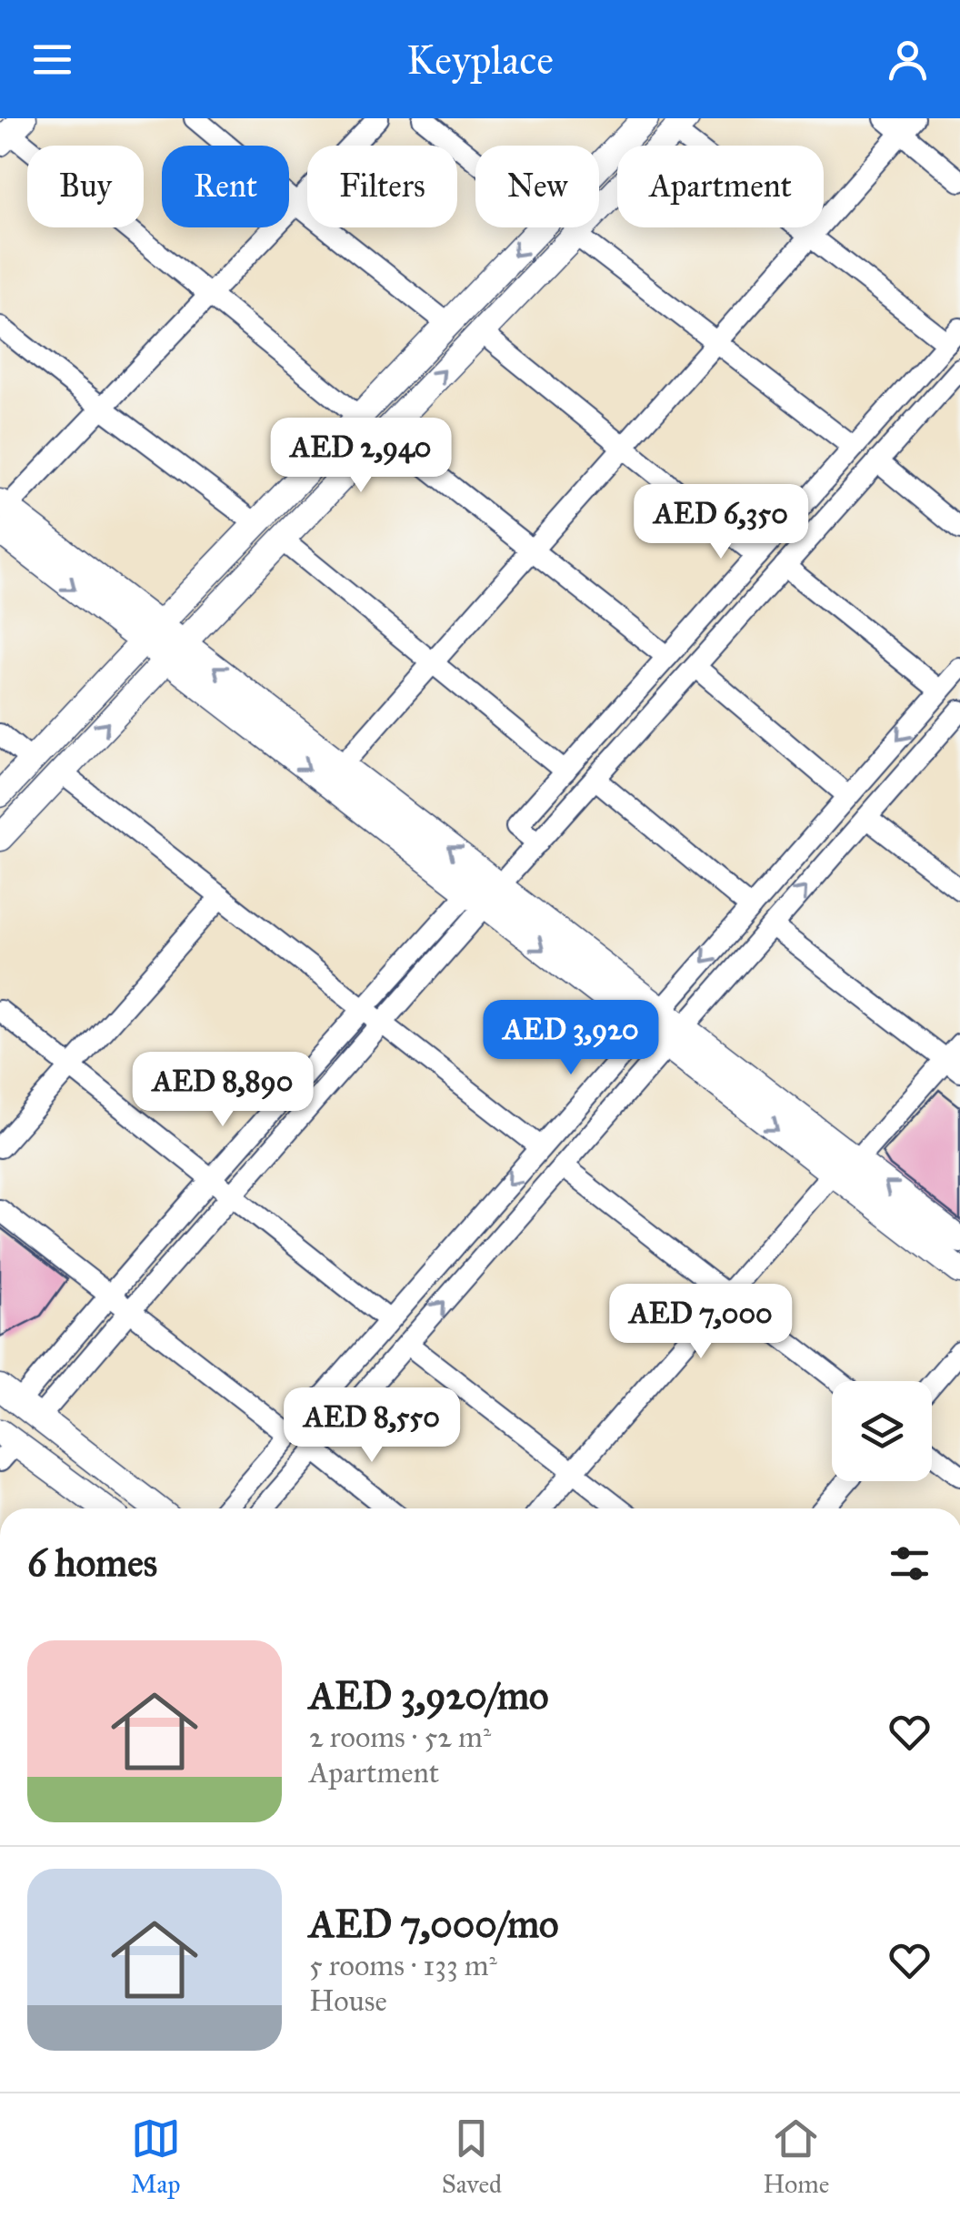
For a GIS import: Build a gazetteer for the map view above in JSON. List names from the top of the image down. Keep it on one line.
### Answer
{"page":{"header":"Keyplace","chip":["Buy","Rent","Filters","New","Apartment"],"price":["AED 2,940","AED 6,350","AED 3,920","AED 8,890","AED 7,000","AED 8,550"],"heading":"6 homes","list":[{"name":"AED 3,920/mo","note":"2 rooms · 52 m² · Apartment"},{"name":"AED 7,000/mo","note":"5 rooms · 133 m² · House"}],"tabs":["Map","Saved","Home"]}}
